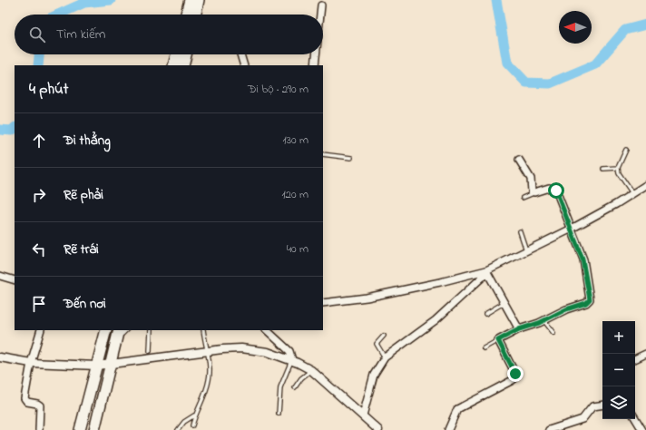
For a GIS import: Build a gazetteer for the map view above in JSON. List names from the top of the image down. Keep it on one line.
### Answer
{"north":"left","page":{"search":"Tìm kiếm","heading":["4 phút","Đi bộ · 290 m"],"list":[["Đi thẳng","130 m"],["Rẽ phải","120 m"],["Rẽ trái","40 m"],"Đến nơi"],"map_buttons":["+","−"]}}
